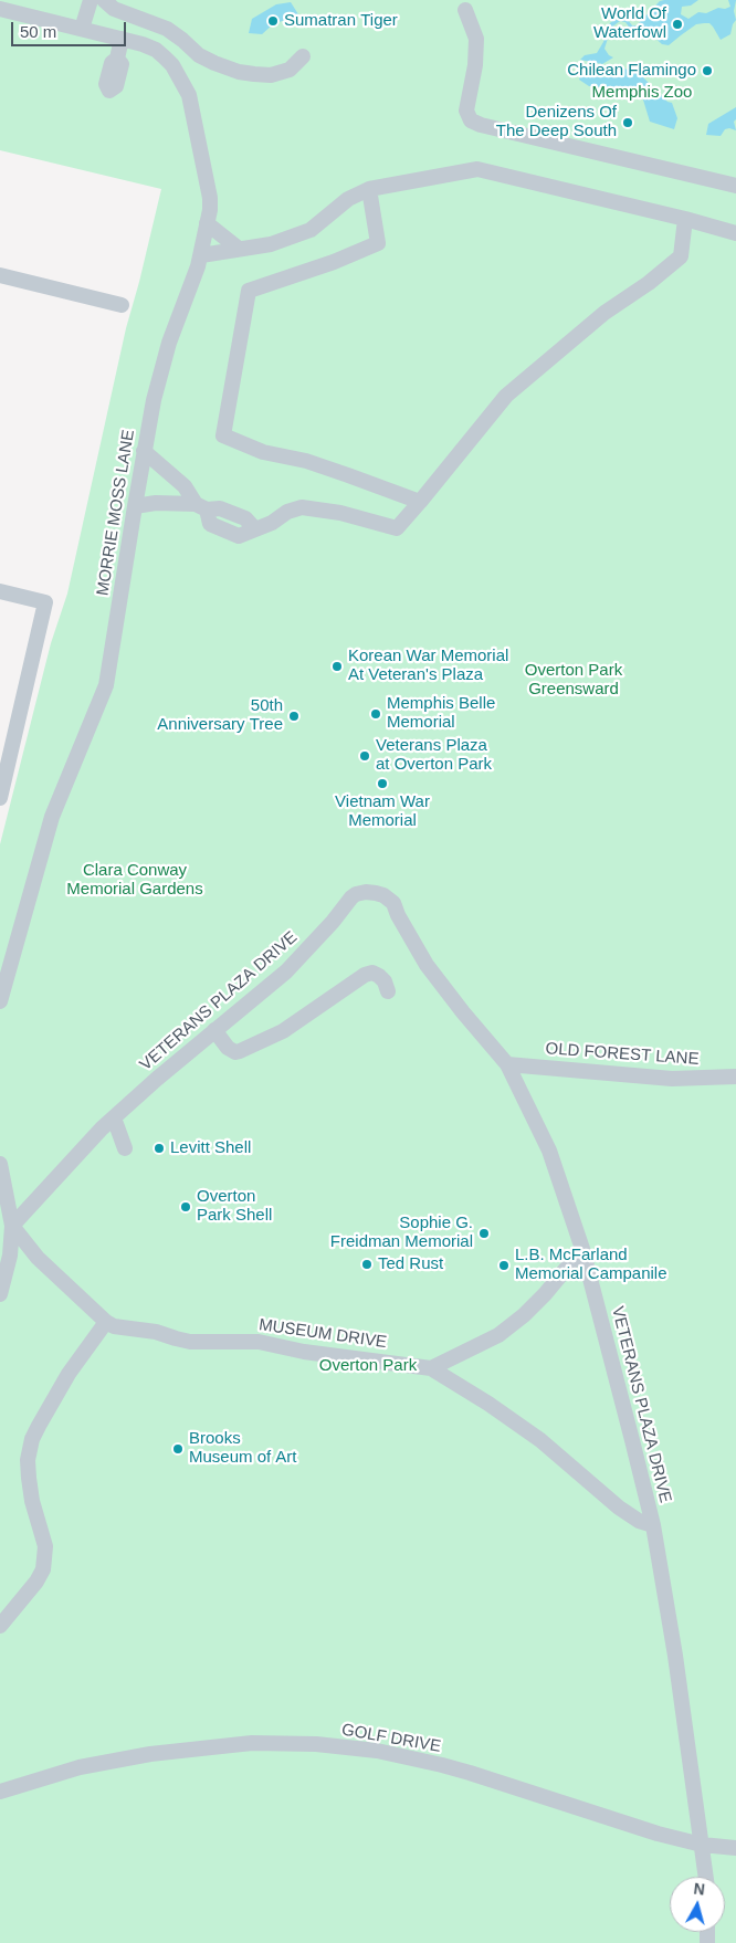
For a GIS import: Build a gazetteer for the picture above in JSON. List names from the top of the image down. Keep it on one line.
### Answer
{"streets":{"street":["MORRIE MOSS LANE","VETERANS PLAZA DRIVE","OLD FOREST LANE","MUSEUM DRIVE","GOLF DRIVE"]},"crossings":[["VETERANS PLAZA DRIVE","OLD FOREST LANE"],["VETERANS PLAZA DRIVE","MUSEUM DRIVE"],["VETERANS PLAZA DRIVE","GOLF DRIVE"]],"parks":["Memphis Zoo","Overton Park Greensward","Clara Conway Memorial Gardens","Overton Park"],"places":["Sumatran Tiger","World Of Waterfowl","Chilean Flamingo","Denizens Of The Deep South","Korean War Memorial At Veteran's Plaza","Memphis Belle Memorial","50th Anniversary Tree","Veterans Plaza at Overton Park","Vietnam War Memorial","Levitt Shell","Overton Park Shell","Sophie G. Freidman Memorial","Ted Rust","L.B. McFarland Memorial Campanile","Brooks Museum of Art"],"scale_bar":"50 m","north":"top"}
